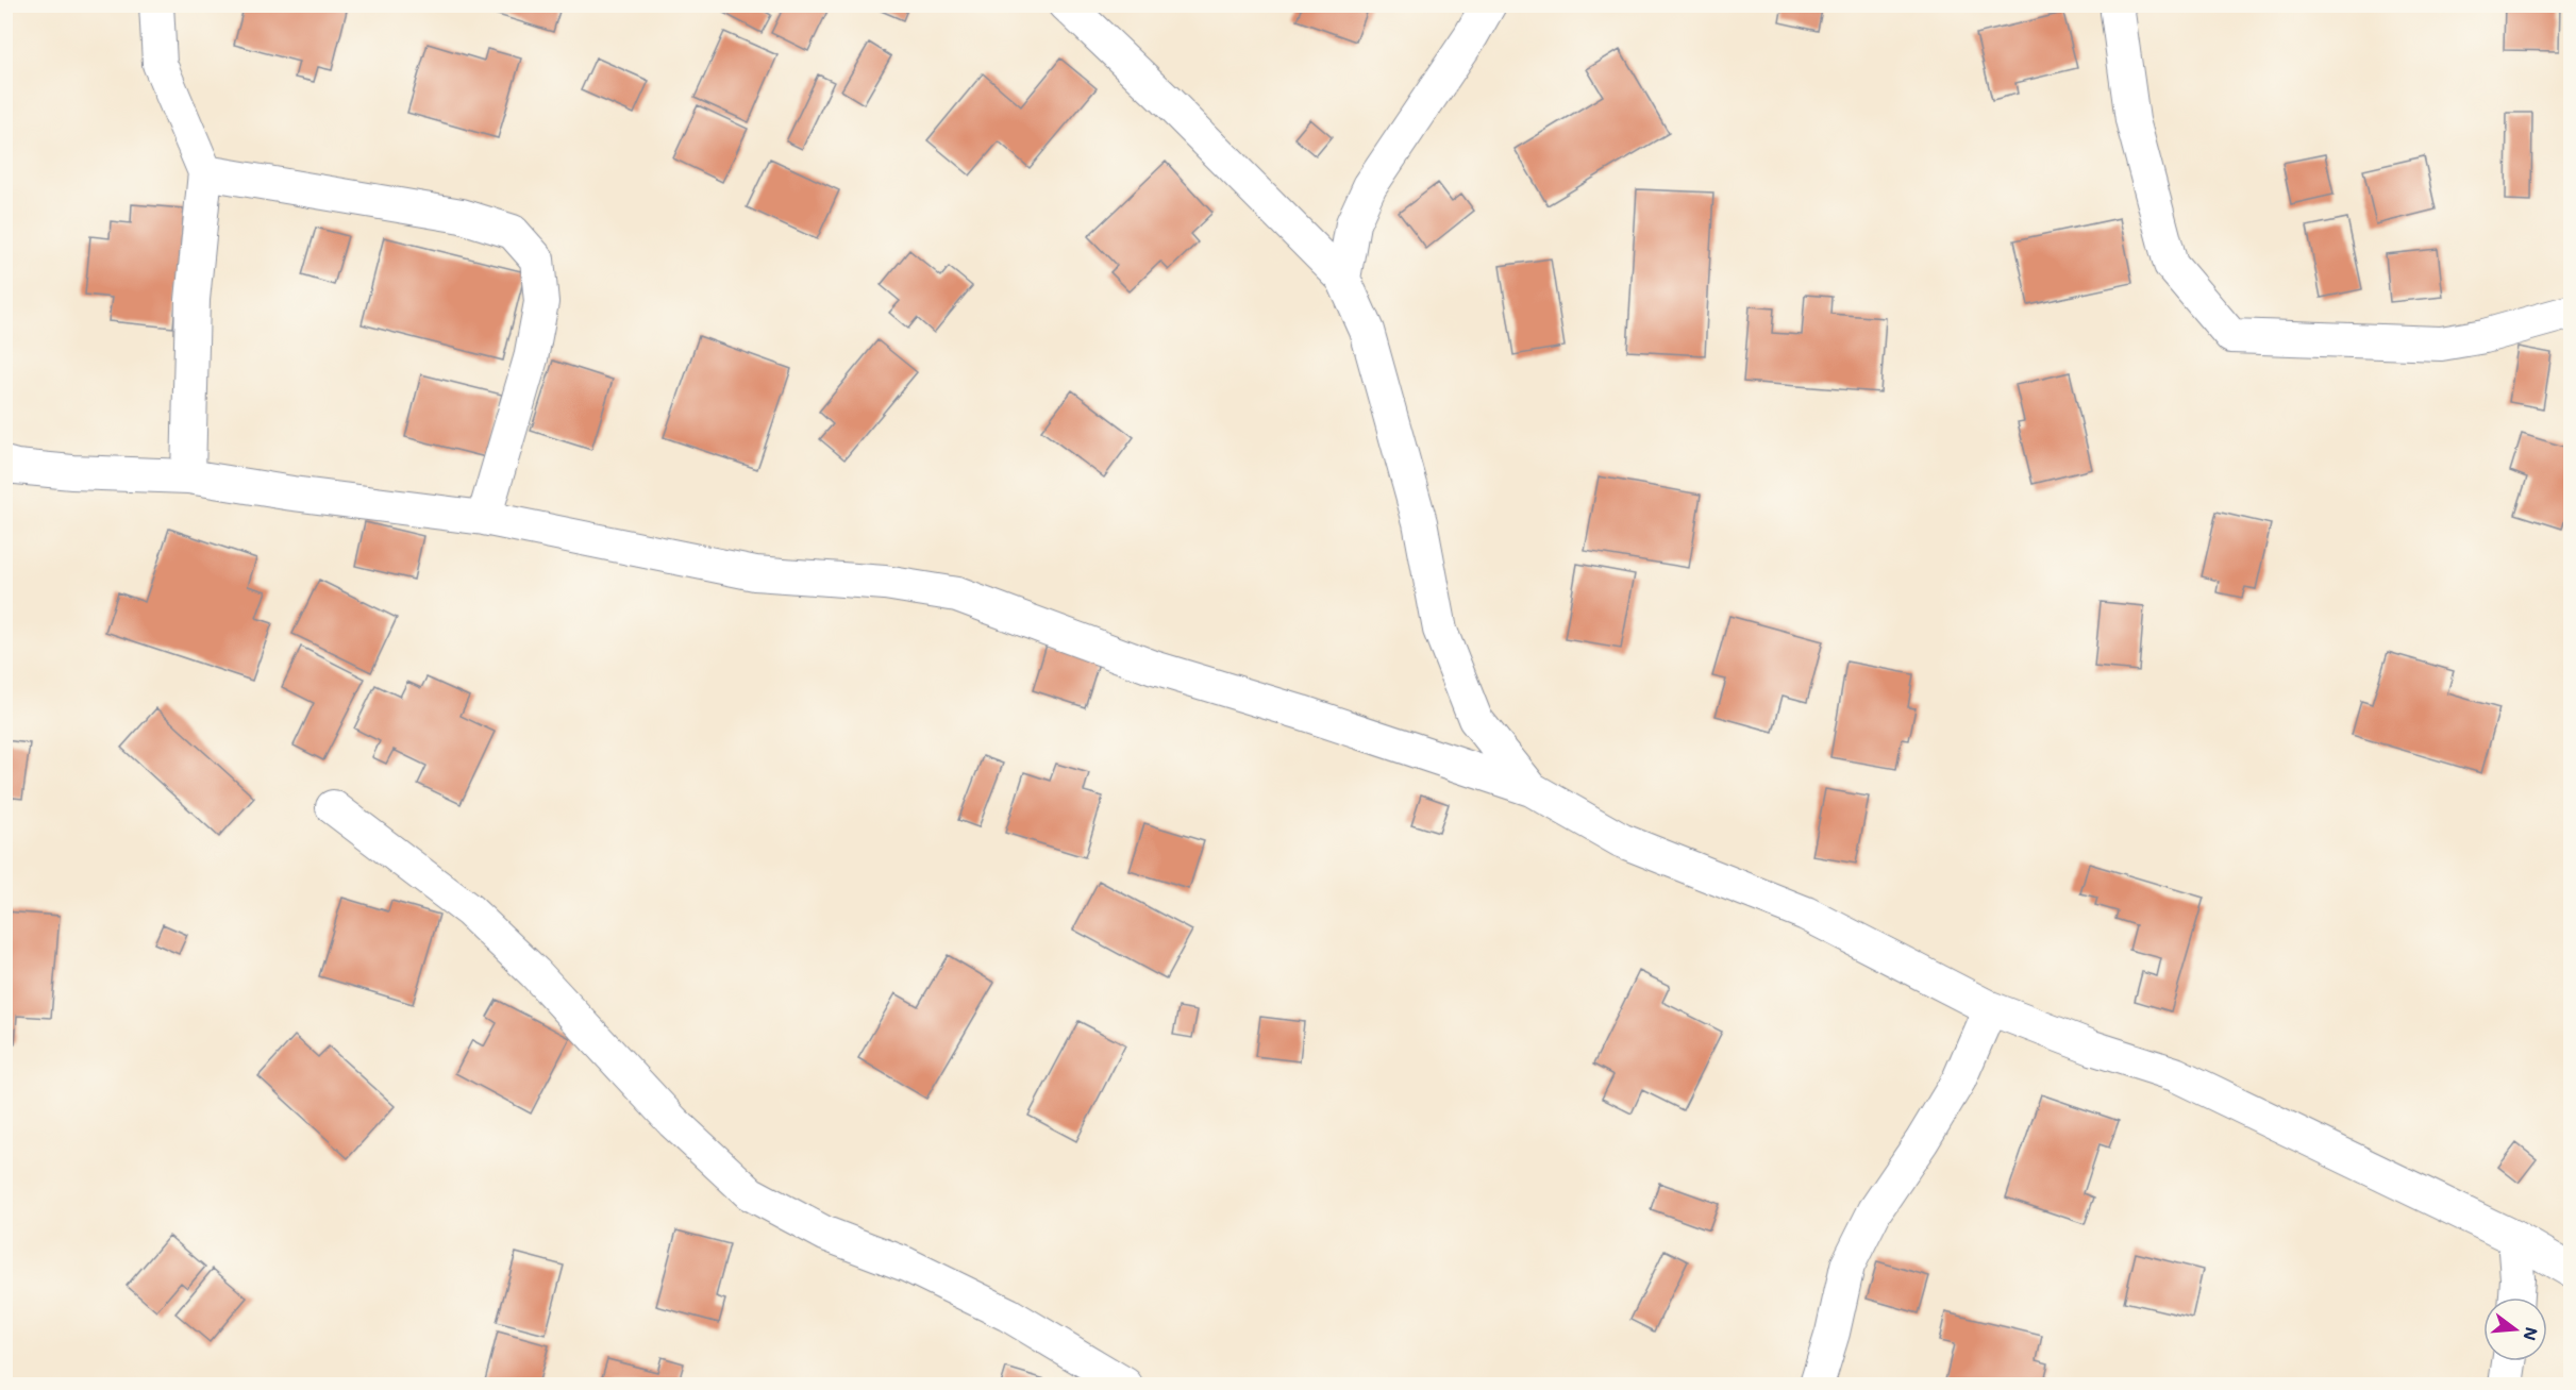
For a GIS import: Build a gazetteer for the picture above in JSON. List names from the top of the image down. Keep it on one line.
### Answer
{"north":"right"}
